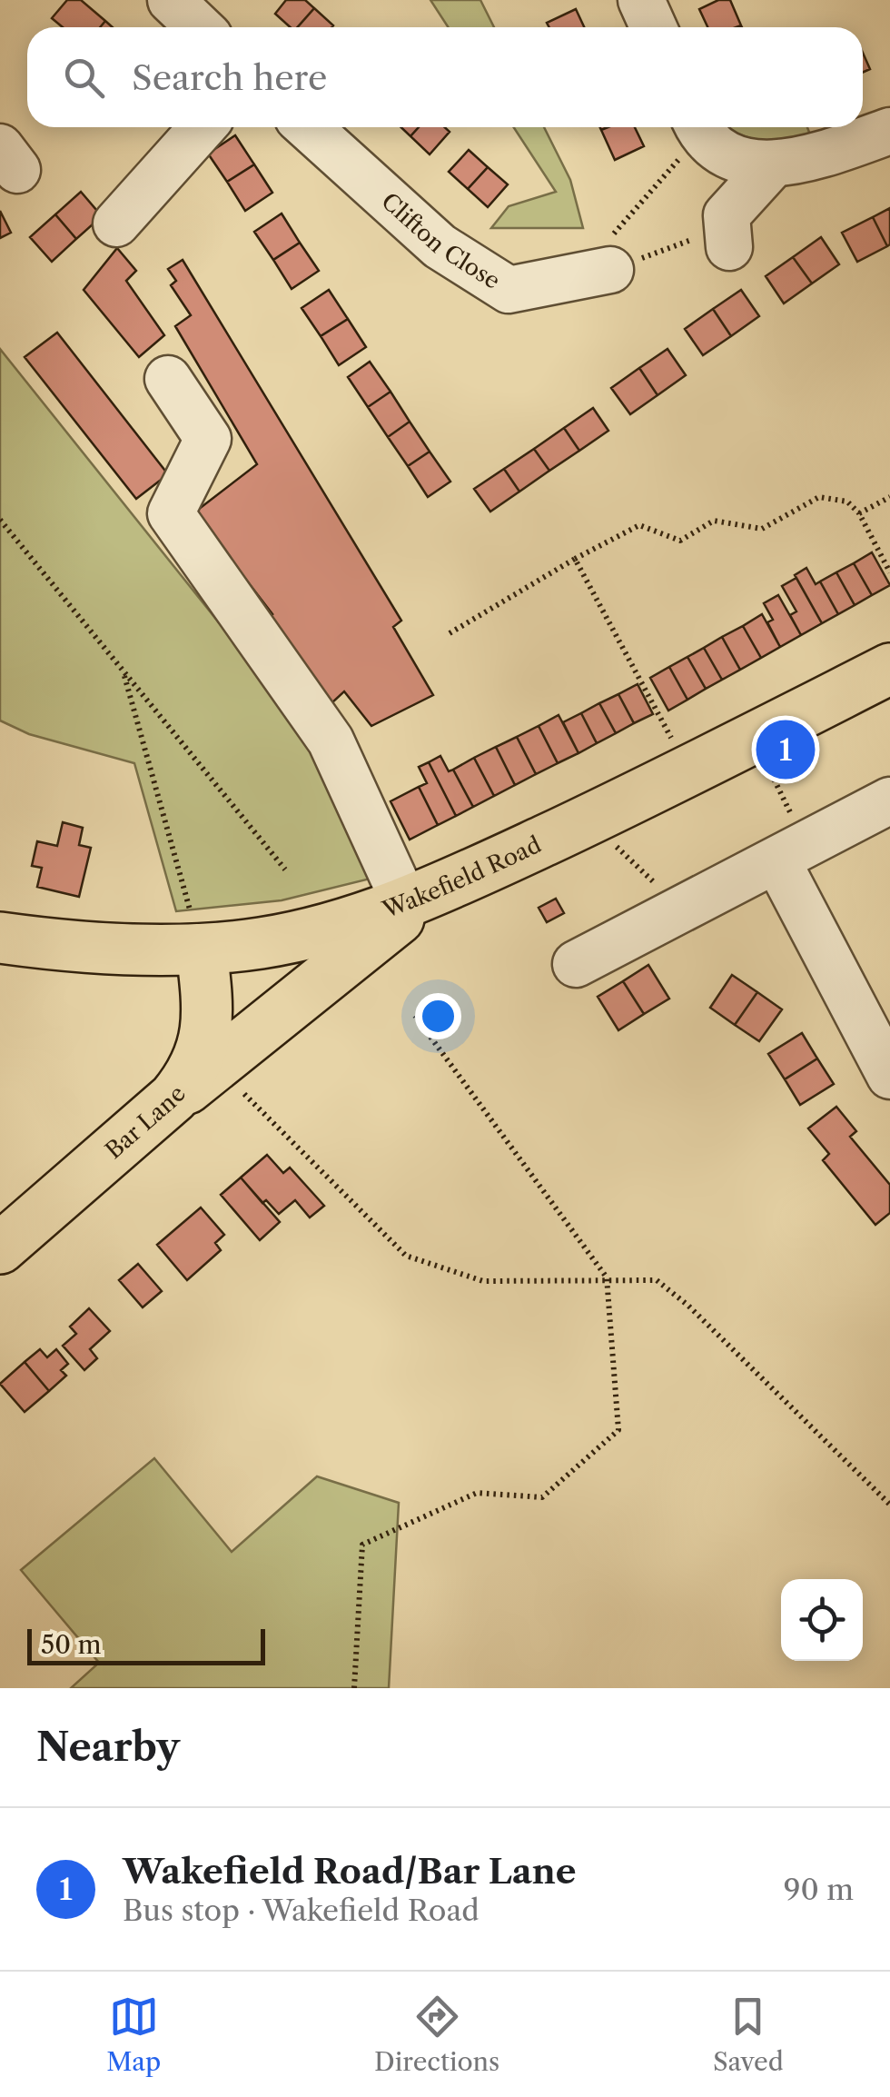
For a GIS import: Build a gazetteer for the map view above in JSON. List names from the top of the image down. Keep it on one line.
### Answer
{"streets":{"main road":["Wakefield Road","Bar Lane"],"street":["Clifton Close"]},"crossings":[["Wakefield Road","Bar Lane"]],"scale_bar":"50 m","page":{"search":"Search here","pins":"1","scale":"50 m","heading":"Nearby","list":[{"mark":"1","name":"Wakefield Road/Bar Lane","note":"Bus stop · Wakefield Road","value":"90 m"}],"nav":["Map","Directions","Saved"]}}
